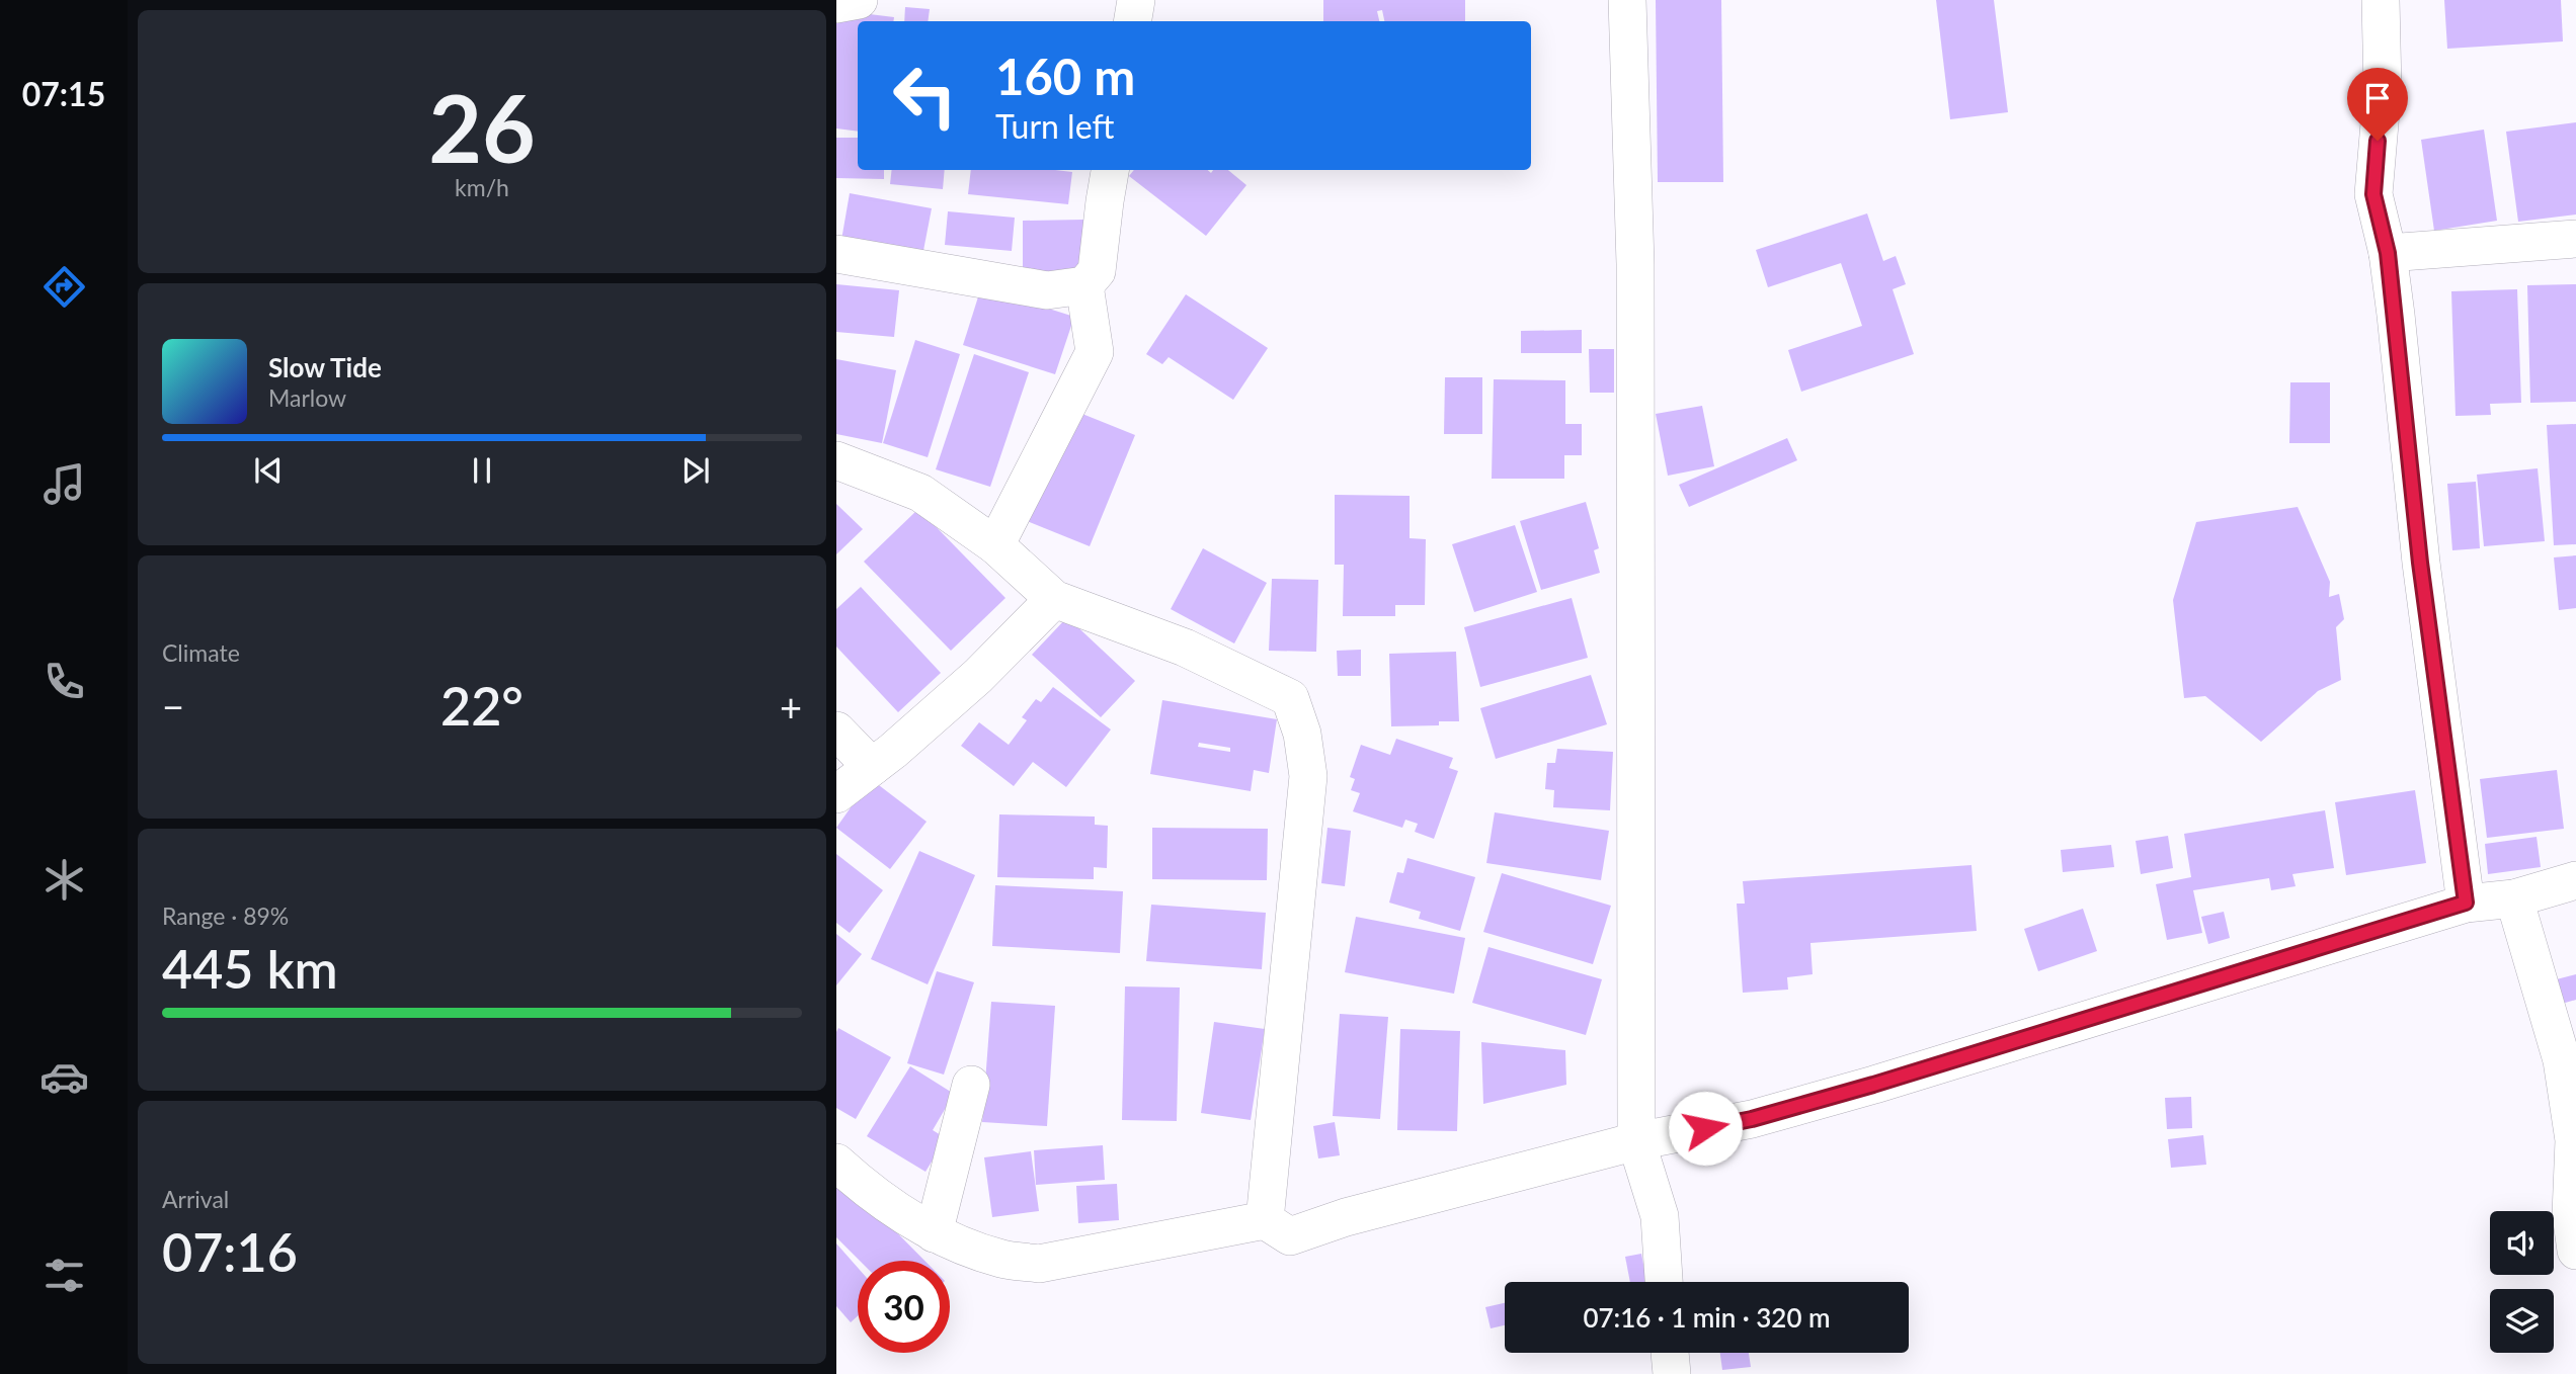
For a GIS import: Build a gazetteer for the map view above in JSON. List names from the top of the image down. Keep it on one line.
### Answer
{"page":{"tabs":"07:15","tile":[["26","km/h"],"Climate",["Range · 89%","445 km"],["Arrival","07:16"]],"turn":["160 m","Turn left"],"song":["Slow Tide","Marlow"],"heat":["−","22°","+"],"limit":"30","trip":"07:16 · 1 min · 320 m"}}
